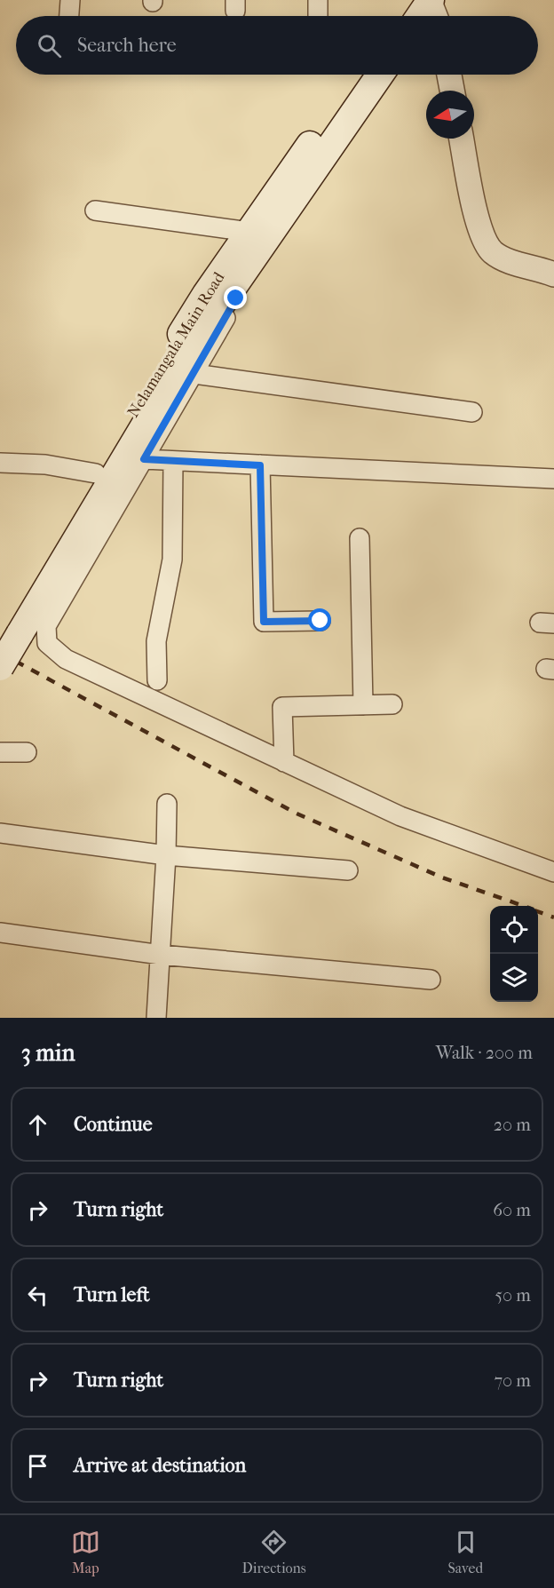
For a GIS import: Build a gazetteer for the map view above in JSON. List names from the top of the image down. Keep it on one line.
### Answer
{"streets":{"main road":["Nelamangala Main Road"]},"north":"left","page":{"search":"Search here","heading":["3 min","Walk · 200 m"],"list":[["Continue","20 m"],["Turn right","60 m"],["Turn left","50 m"],["Turn right","70 m"],"Arrive at destination"],"nav":["Map","Directions","Saved"]}}
